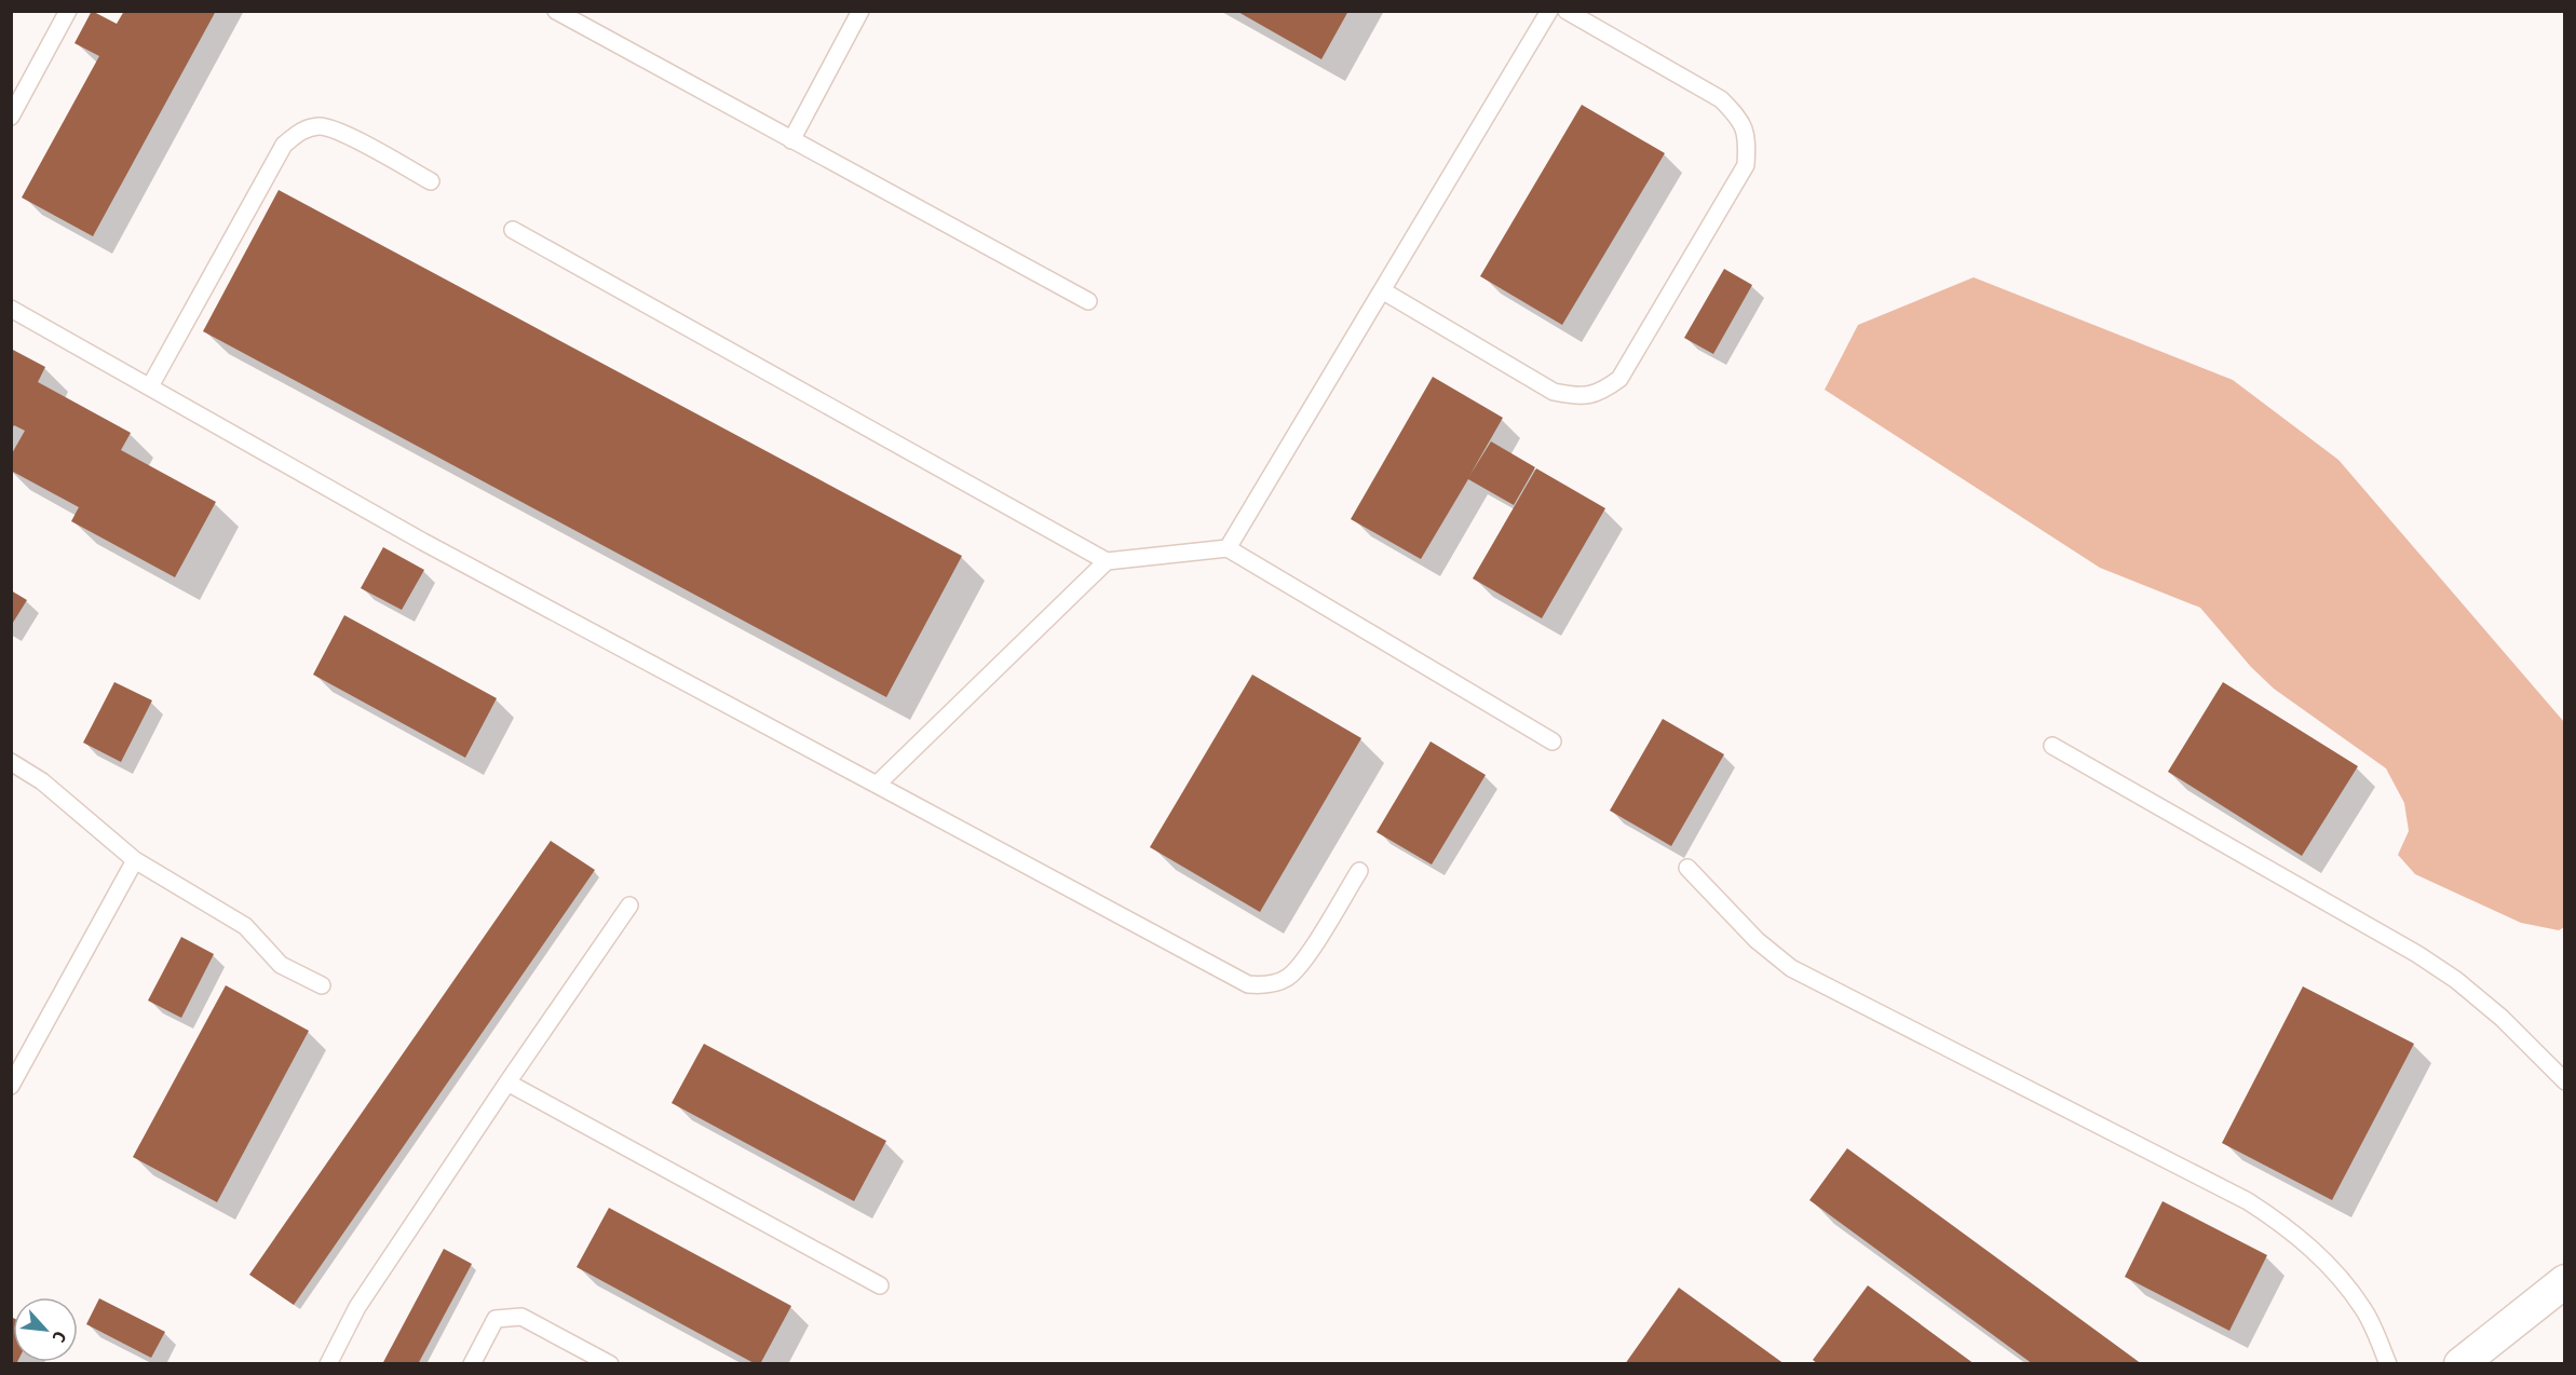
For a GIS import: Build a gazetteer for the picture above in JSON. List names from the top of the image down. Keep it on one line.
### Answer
{"north":"bottom right"}
